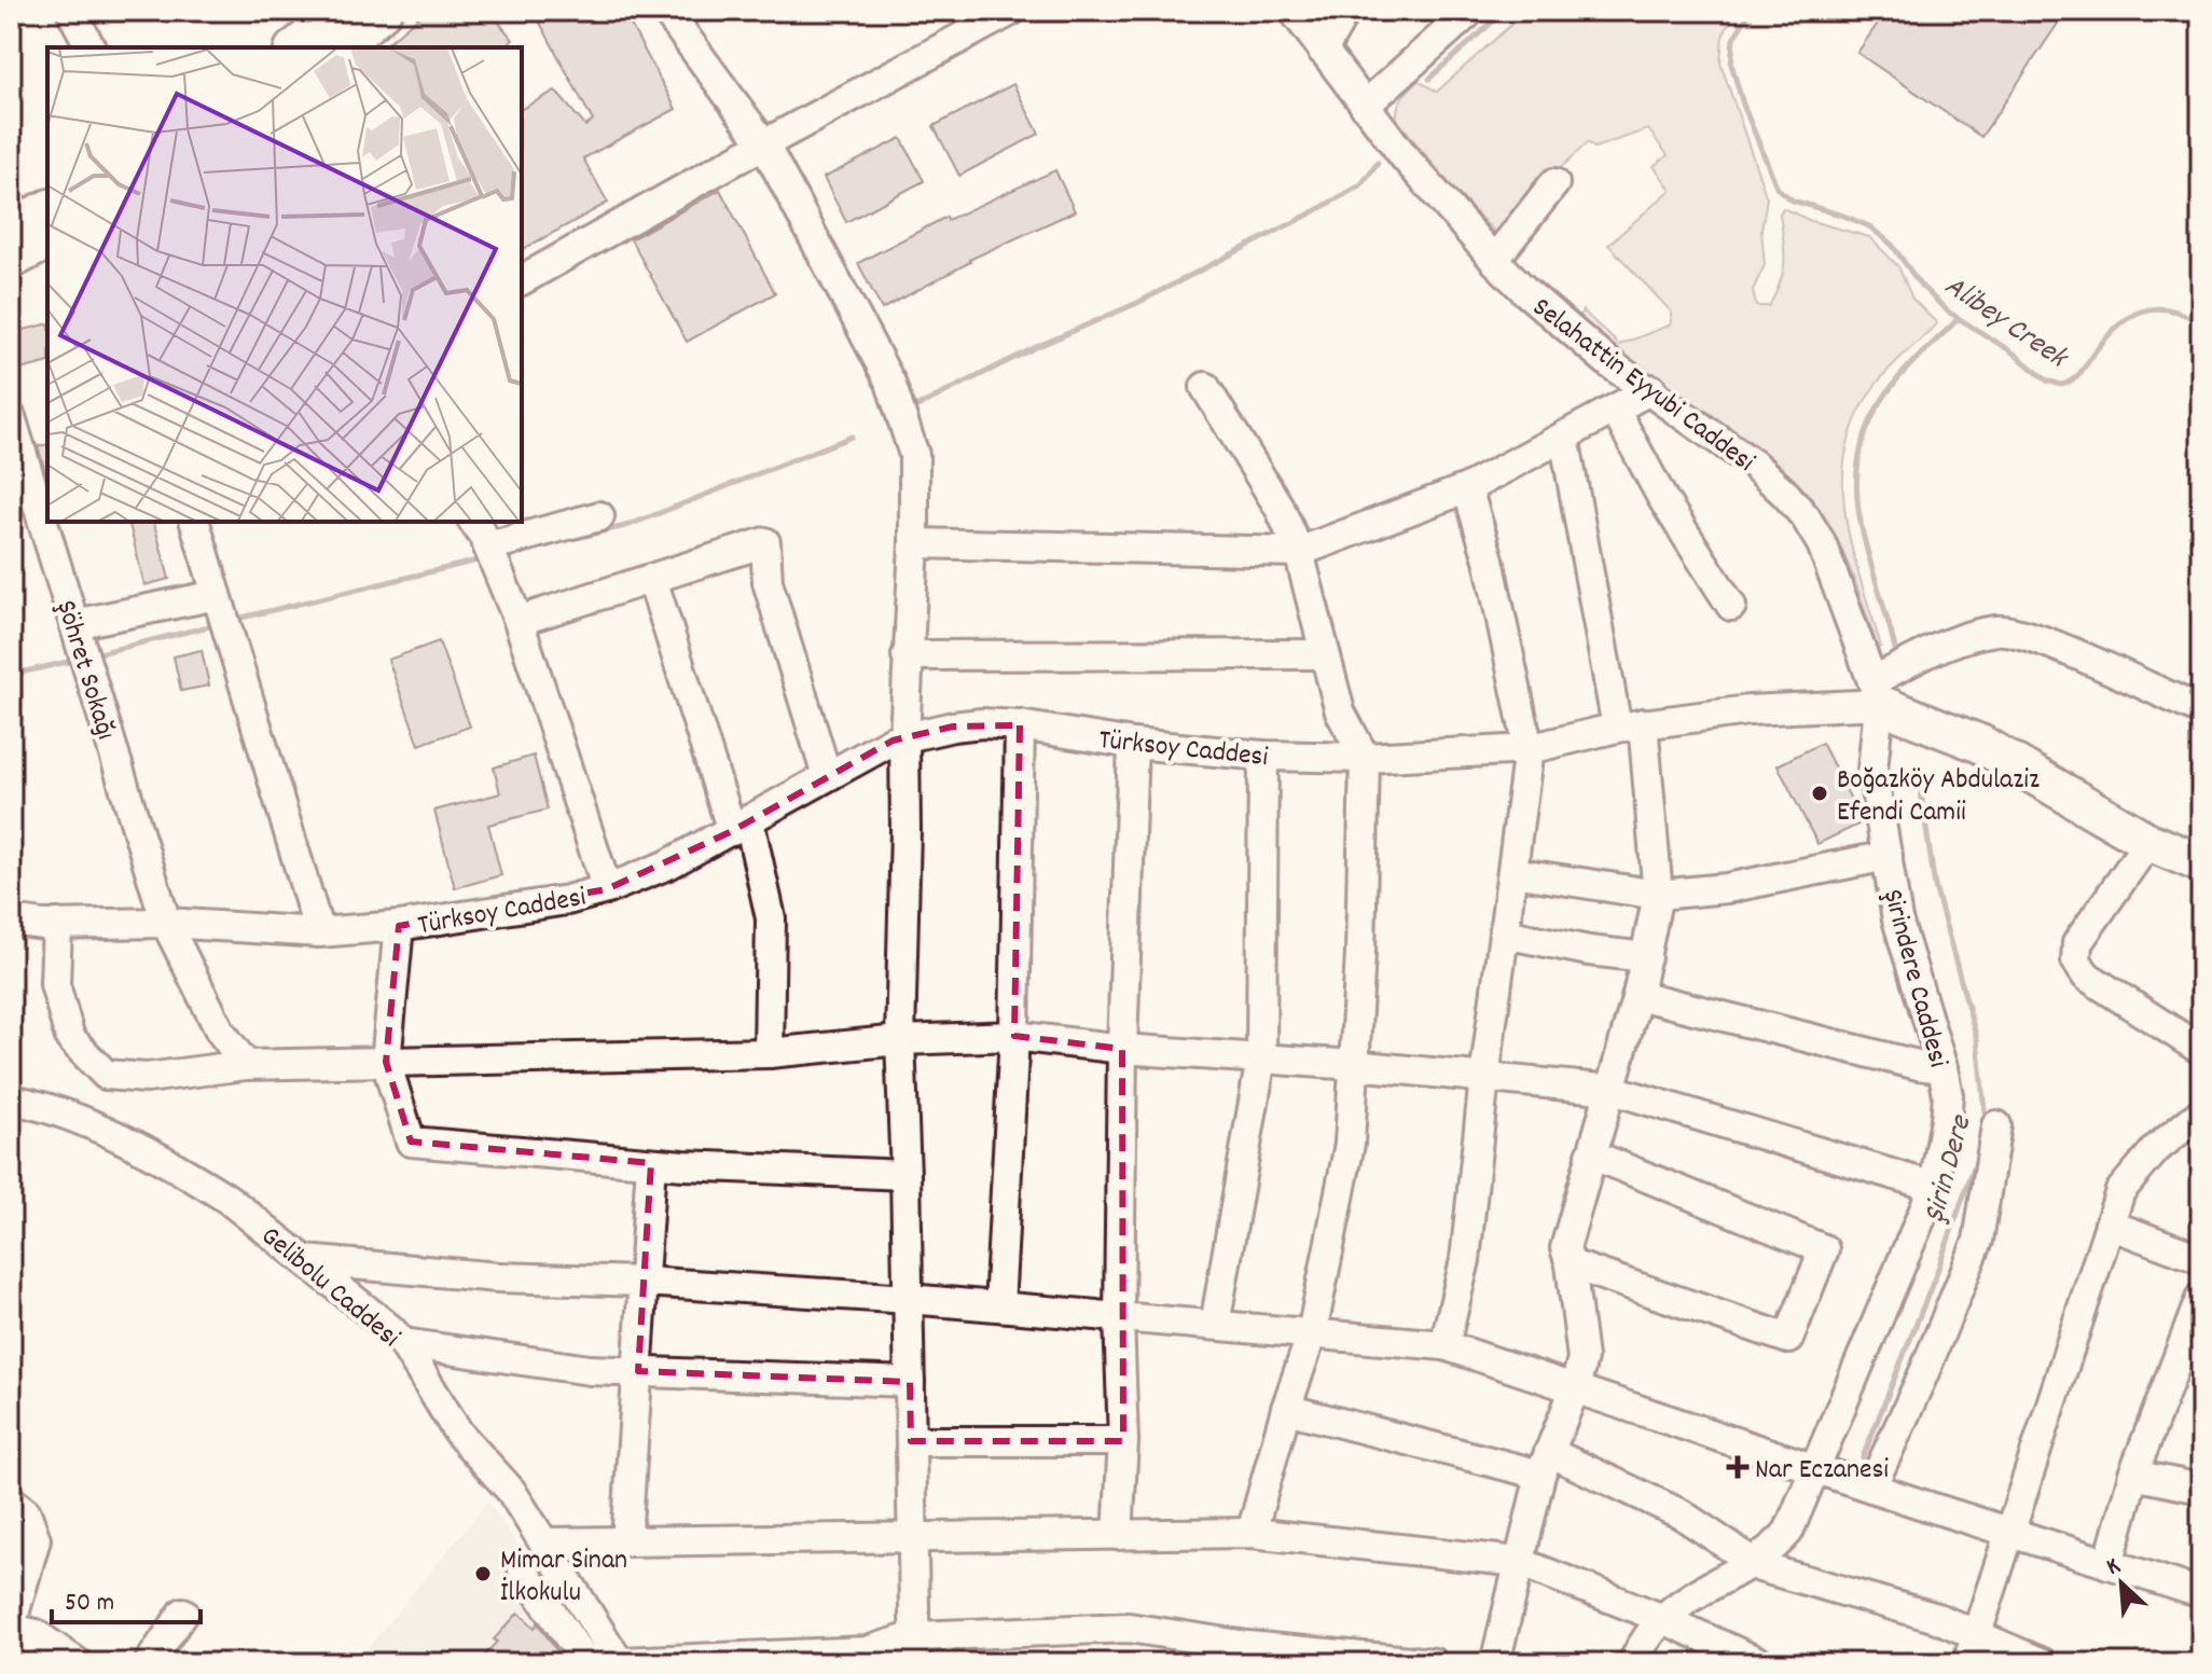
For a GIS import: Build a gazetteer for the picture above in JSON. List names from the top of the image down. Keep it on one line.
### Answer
{"streets":{"main road":["Türksoy Caddesi"],"street":["Selahattin Eyyubi Caddesi","Şöhret Sokağı","Şirindere Caddesi","Gelibolu Caddesi"]},"crossings":[["Selahattin Eyyubi Caddesi","Türksoy Caddesi"],["Selahattin Eyyubi Caddesi","Şirindere Caddesi"],["Şöhret Sokağı","Türksoy Caddesi"],["Türksoy Caddesi","Şirindere Caddesi"]],"water":["Alibey Creek","Şirin Dere"],"places":{"other":["Boğazköy Abdulaziz Efendi Camii","Mimar Sinan İlkokulu"],"health":["Nar Eczanesi"]},"scale_bar":"50 m","north":"top left"}
